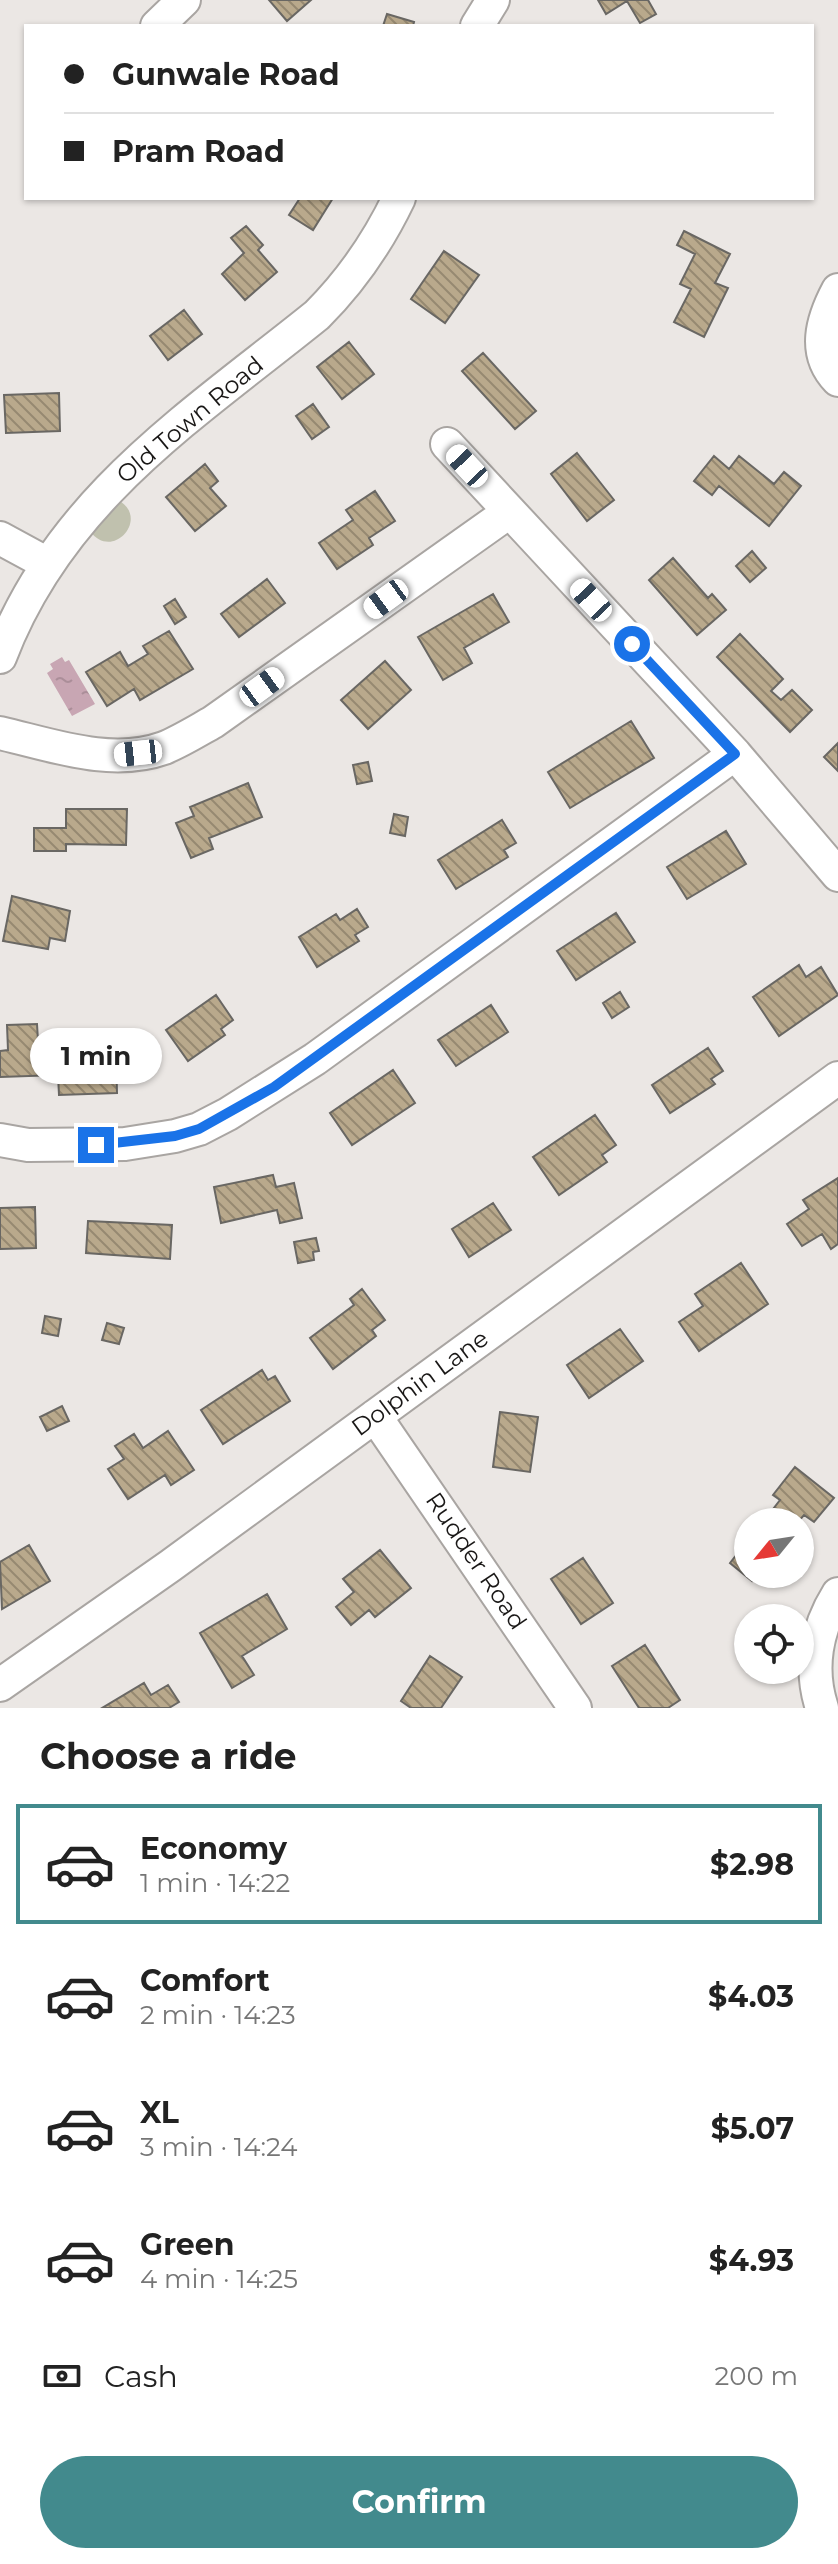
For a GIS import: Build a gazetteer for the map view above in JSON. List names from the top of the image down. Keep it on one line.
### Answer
{"streets":{"street":["Old Town Road","Dolphin Lane","Rudder Road"]},"crossings":[["Dolphin Lane","Rudder Road"]],"north":"bottom left","page":{"banner":["Gunwale Road","Pram Road"],"bubble":"1 min","heading":"Choose a ride","list":[{"name":"Economy","note":"1 min · 14:22","value":"$2.98"},{"name":"Comfort","note":"2 min · 14:23","value":"$4.03"},{"name":"XL","note":"3 min · 14:24","value":"$5.07"},{"name":"Green","note":"4 min · 14:25","value":"$4.93"}],"pay":["Cash","200 m"],"buttons":"Confirm"}}
